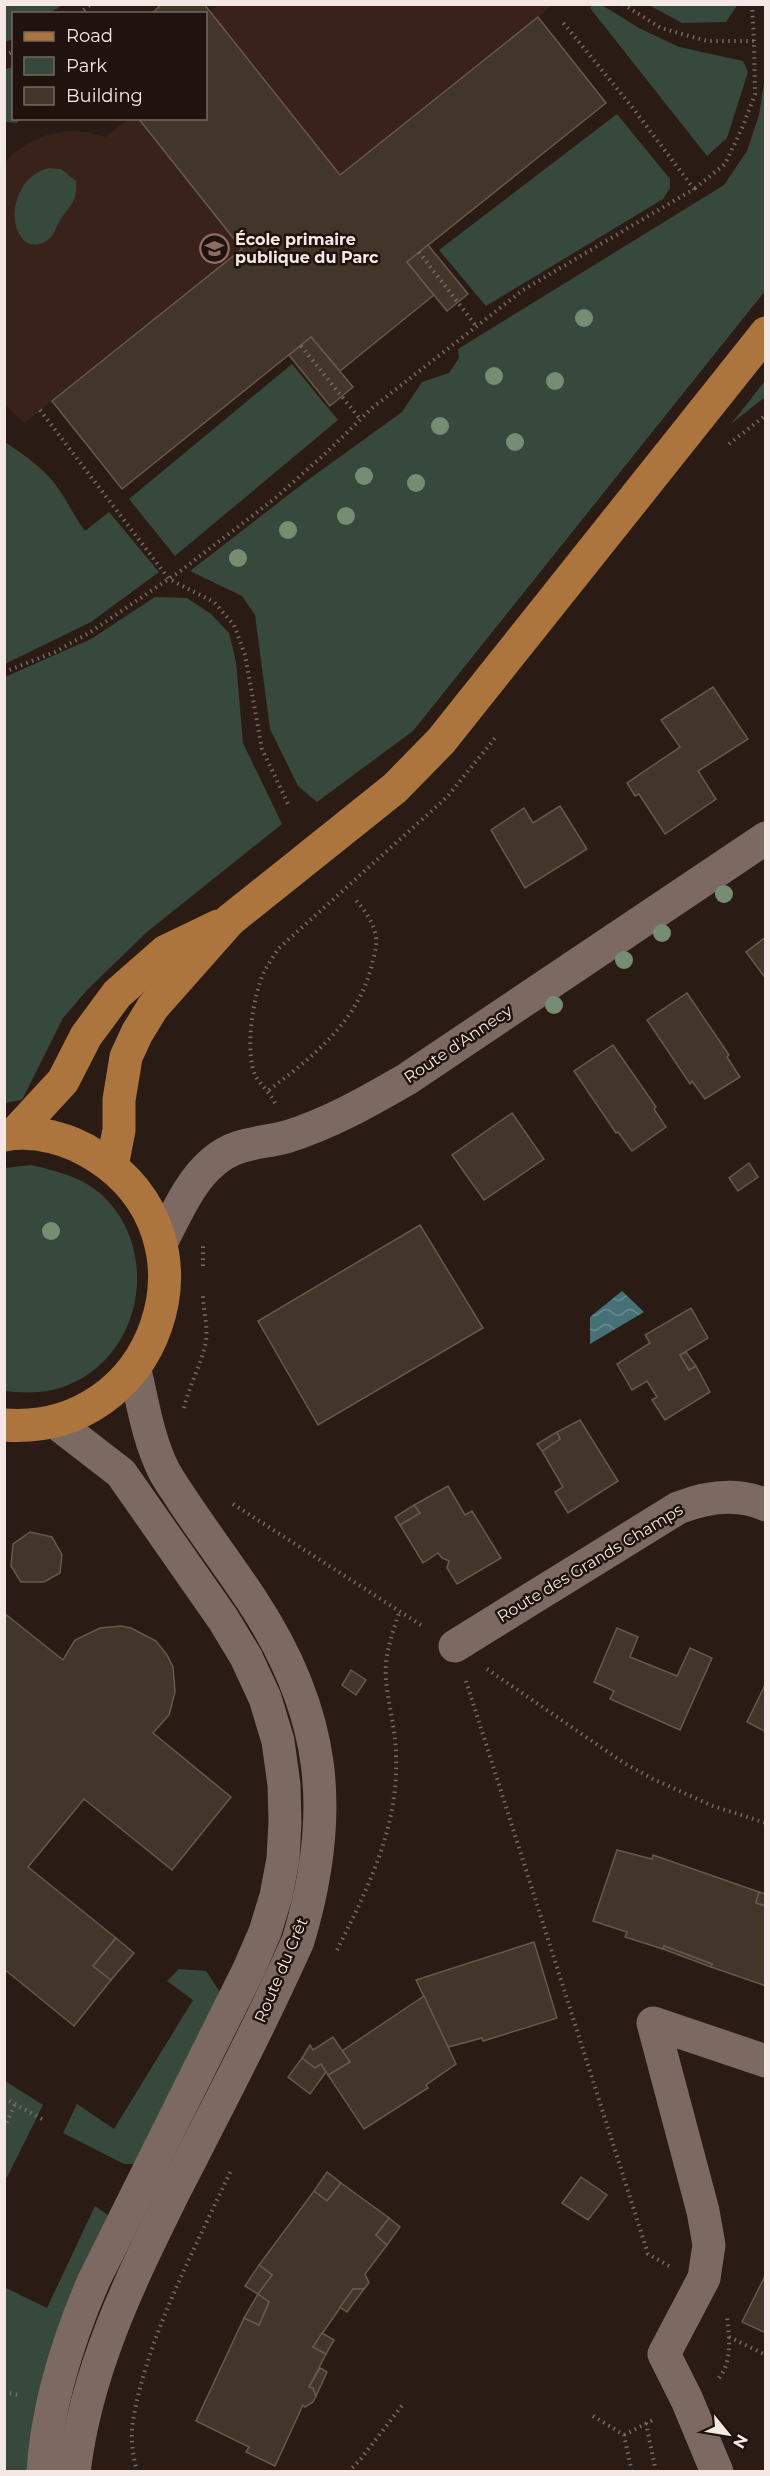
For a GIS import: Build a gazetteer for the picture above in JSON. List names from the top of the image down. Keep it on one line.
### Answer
{"streets":{"street":["Route d'Annecy","Route des Grands Champs","Route du Crêt"]},"places":{"school or university":["École primaire publique du Parc"]},"legend":["Road","Park","Building"],"north":"bottom right"}
